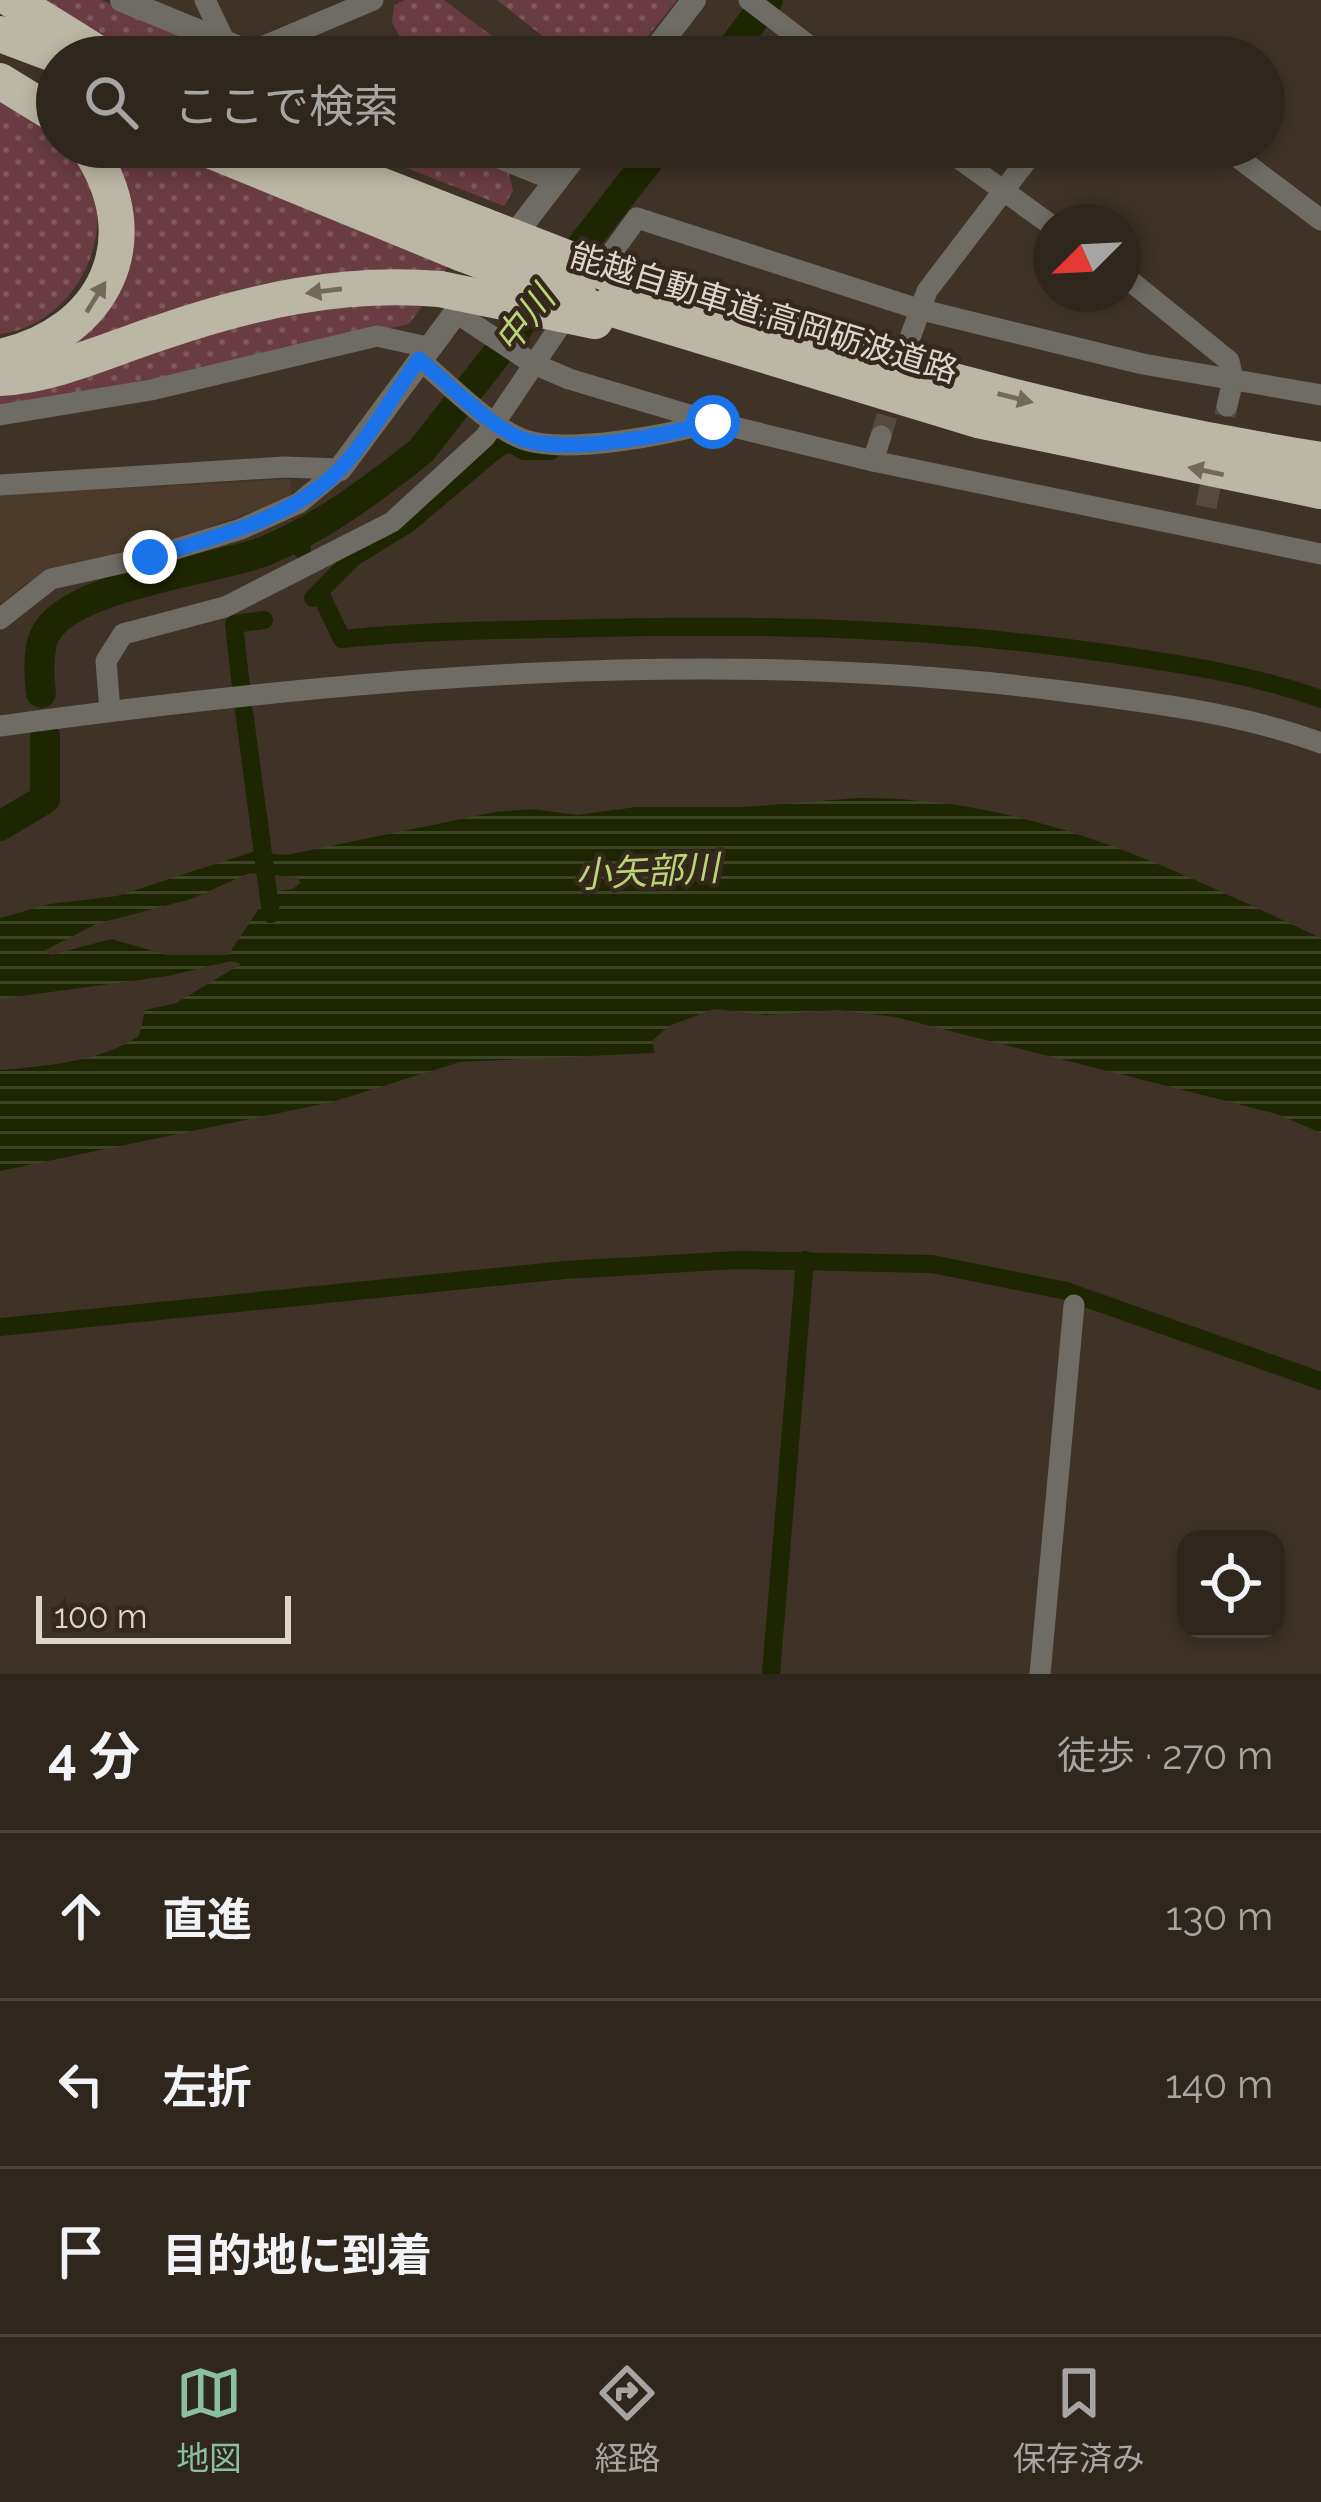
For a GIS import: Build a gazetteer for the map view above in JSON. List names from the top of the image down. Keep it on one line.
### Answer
{"streets":{"highway":["能越自動車道;高岡砺波道路"]},"water":["中川","小矢部川"],"scale_bar":"100 m","north":"bottom left","page":{"search":"ここで検索","scale":"100 m","heading":["4 分","徒歩 · 270 m"],"list":[["直進","130 m"],["左折","140 m"],"目的地に到着"],"nav":["地図","経路","保存済み"]}}
